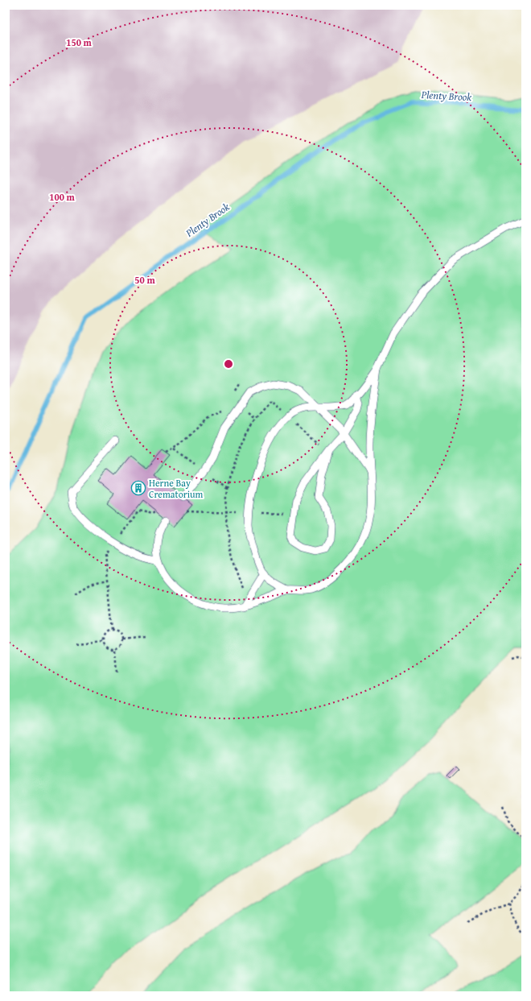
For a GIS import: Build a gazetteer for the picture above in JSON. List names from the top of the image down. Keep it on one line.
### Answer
{"water":["Plenty Brook"],"places":{"building":["Herne Bay Crematorium"]},"rings":["150 m","100 m","50 m"]}
